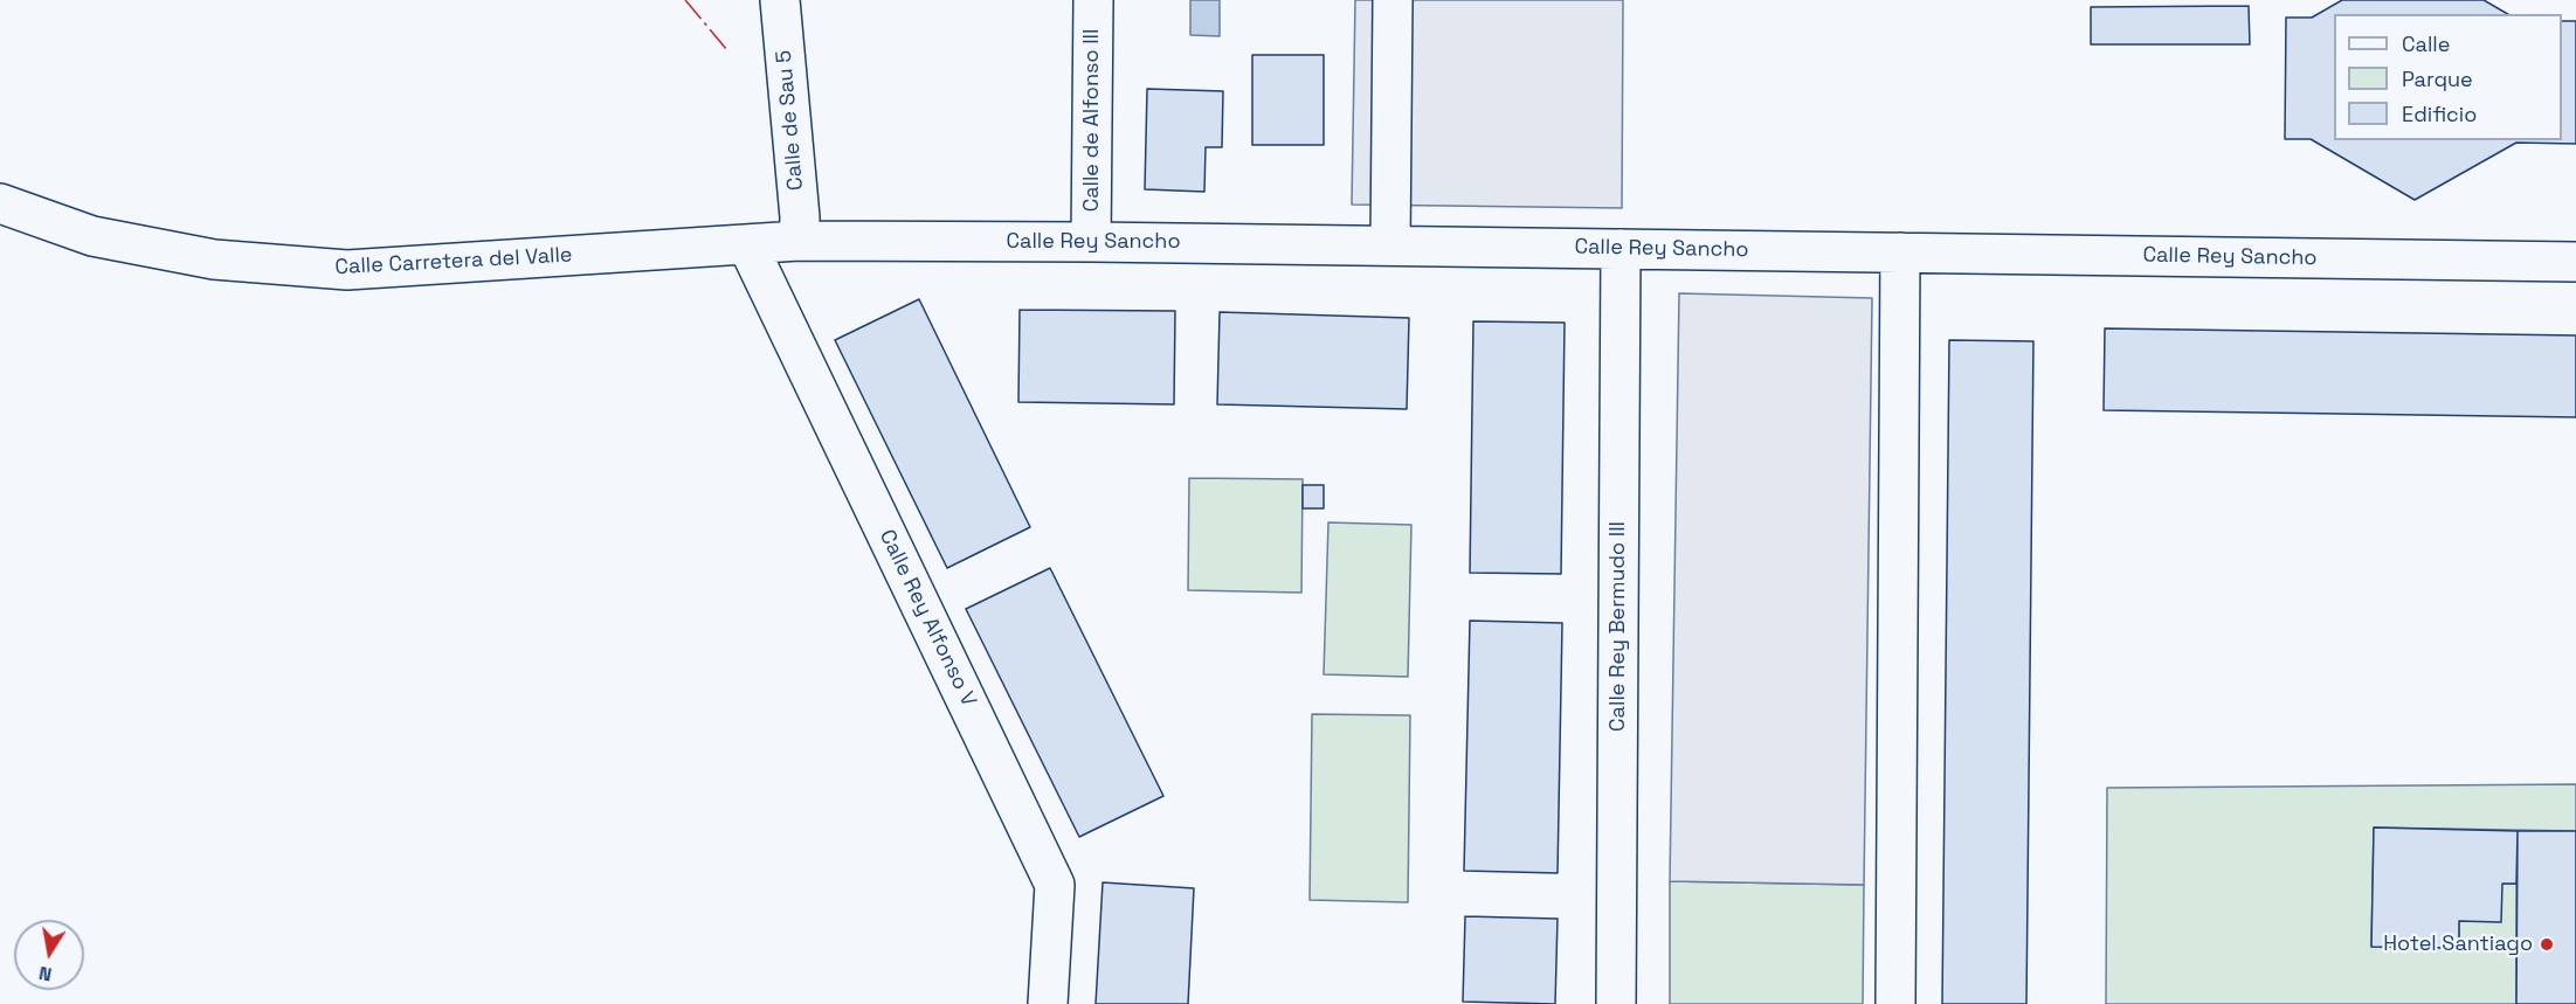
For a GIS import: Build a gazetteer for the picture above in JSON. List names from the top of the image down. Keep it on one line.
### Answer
{"streets":{"street":["Calle de Sau 5","Calle de Alfonso III","Calle Rey Sancho","Calle Carretera del Valle","Calle Rey Alfonso V","Calle Rey Bermudo III"]},"crossings":[["Calle de Sau 5","Calle Rey Sancho"],["Calle de Alfonso III","Calle Rey Sancho"],["Calle Rey Sancho","Calle Carretera del Valle"],["Calle Rey Sancho","Calle Rey Alfonso V"],["Calle Rey Sancho","Calle Rey Bermudo III"],["Calle Carretera del Valle","Calle Rey Alfonso V"]],"places":["Hotel Santiago"],"legend":["Calle","Parque","Edificio"],"north":"bottom"}
